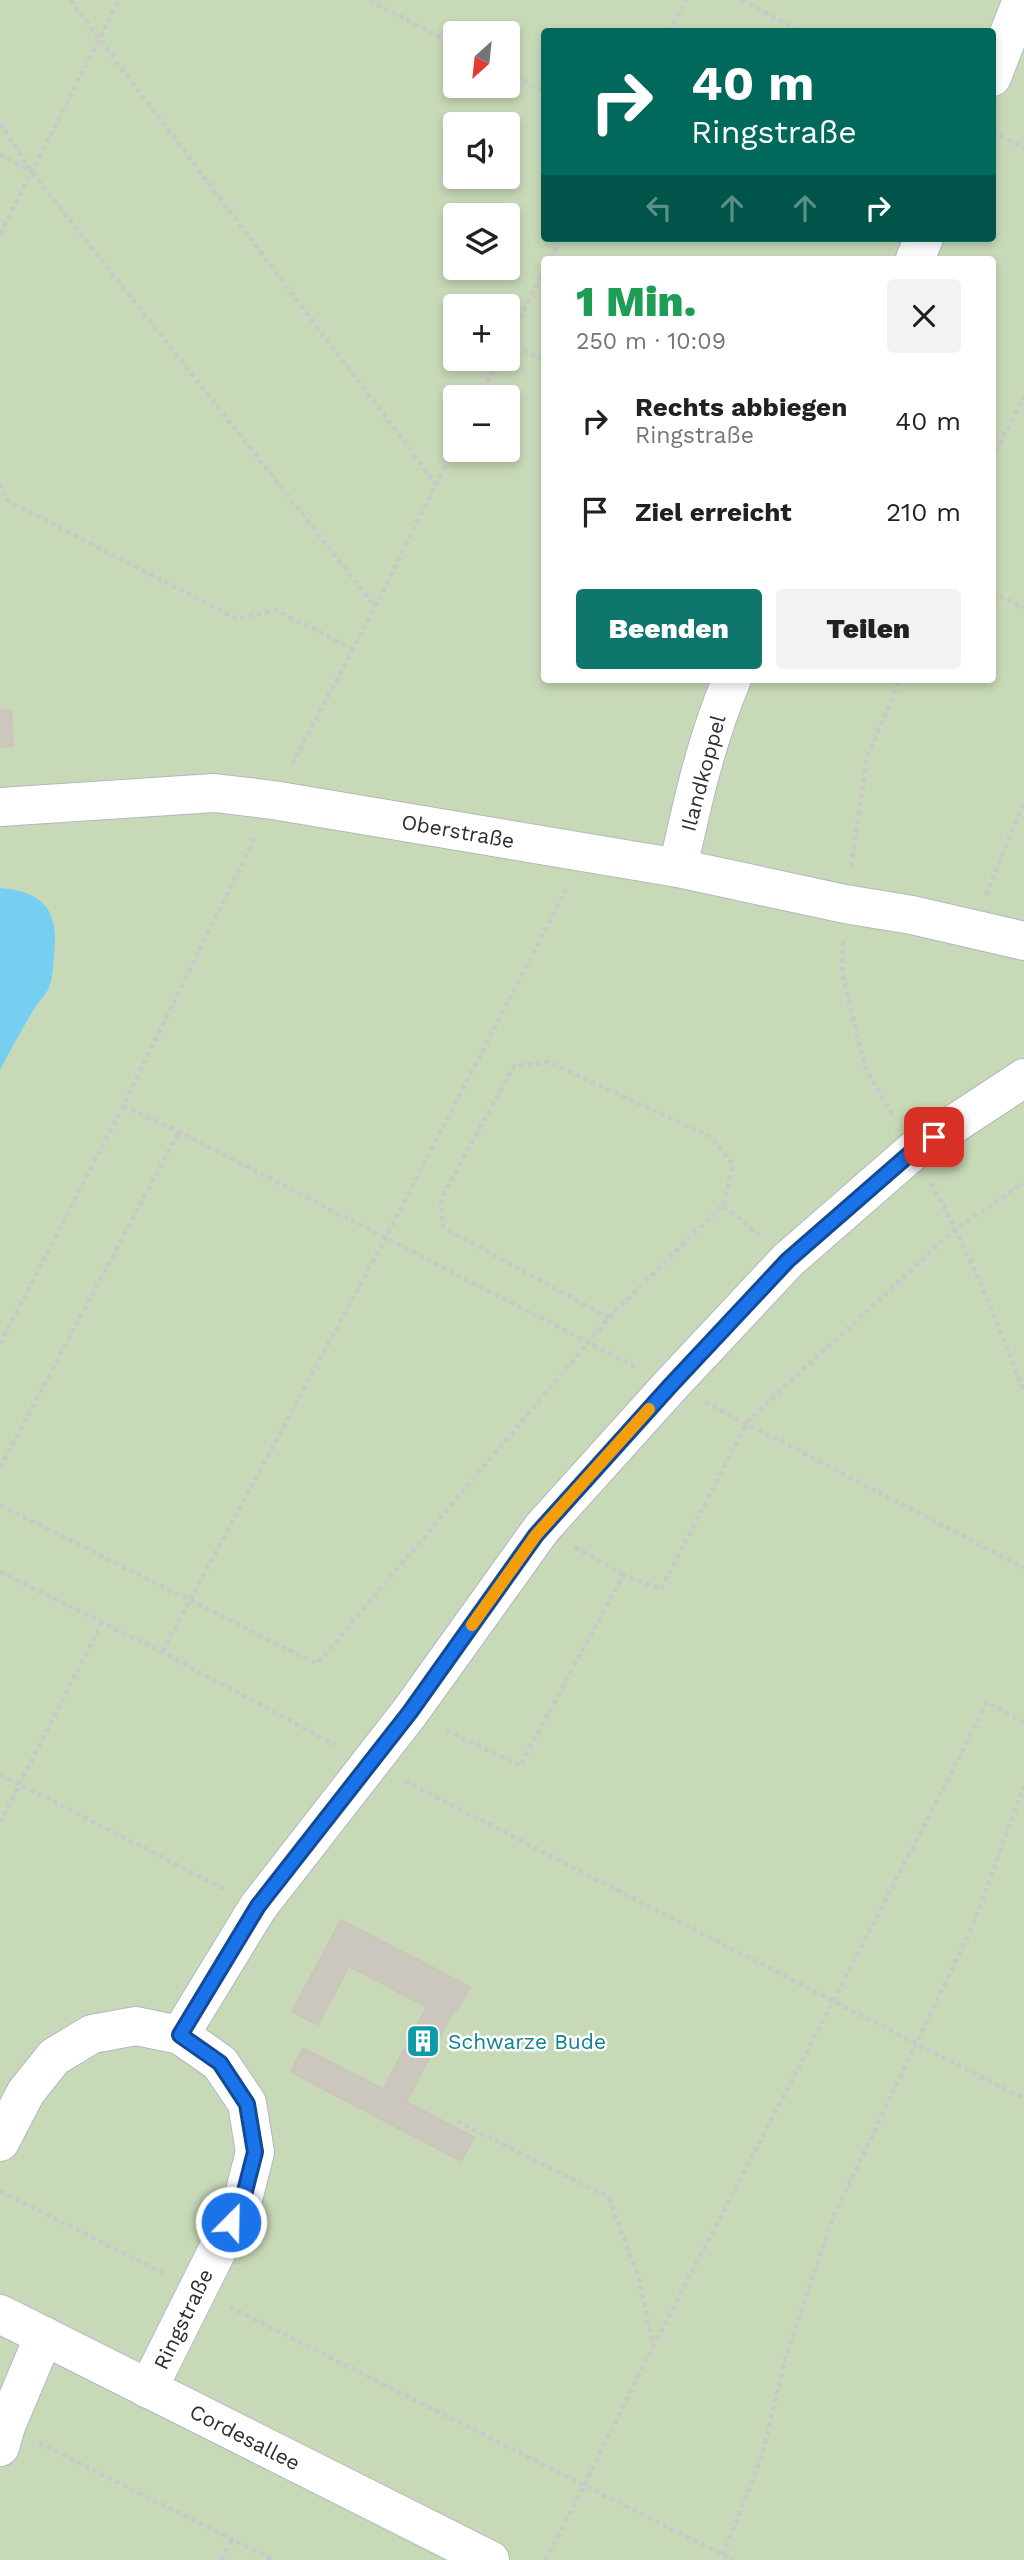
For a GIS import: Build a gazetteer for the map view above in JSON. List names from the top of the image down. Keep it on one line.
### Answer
{"streets":{"street":["Ilandkoppel","Oberstraße","Ringstraße","Cordesallee"]},"crossings":[["Ilandkoppel","Oberstraße"],["Ringstraße","Cordesallee"]],"places":{"building":["Schwarze Bude"]},"north":"bottom left","page":{"map_buttons":["+","−"],"turn":["40 m","Ringstraße"],"heading":["1 Min.","250 m · 10:09"],"list":[{"name":"Rechts abbiegen","note":"Ringstraße","value":"40 m"},{"name":"Ziel erreicht","value":"210 m"}],"buttons":["Beenden","Teilen"]}}
